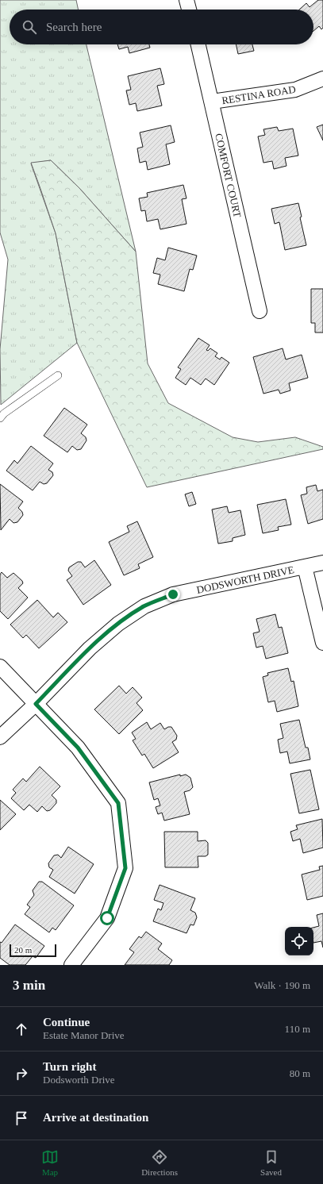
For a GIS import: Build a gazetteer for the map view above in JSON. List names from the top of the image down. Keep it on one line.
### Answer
{"streets":{"street":["RESTINA ROAD","COMFORT COURT","DODSWORTH DRIVE"]},"crossings":[["RESTINA ROAD","COMFORT COURT"]],"scale_bar":"20 m","page":{"search":"Search here","scale":"20 m","heading":["3 min","Walk · 190 m"],"list":[["Continue","Estate Manor Drive","110 m"],["Turn right","Dodsworth Drive","80 m"],"Arrive at destination"],"nav":["Map","Directions","Saved"]}}
